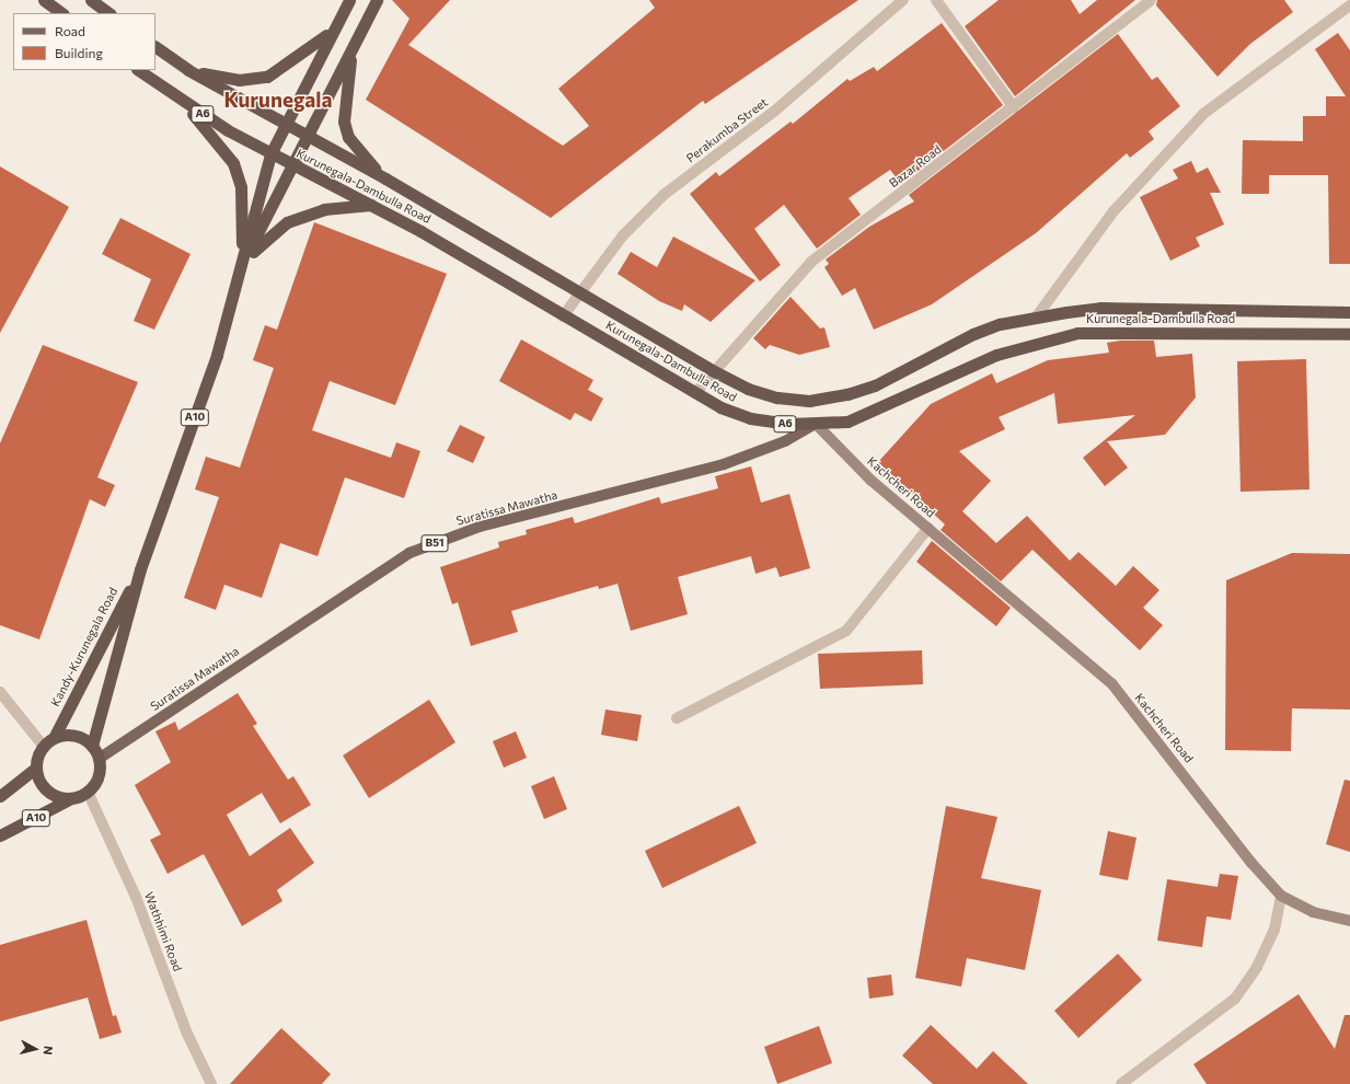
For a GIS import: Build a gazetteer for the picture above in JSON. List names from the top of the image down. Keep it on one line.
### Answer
{"streets":{"highway":["A6","Kurunegala-Dambulla Road","A10","Kandy-Kurunegala Road"],"main road":["Kachcheri Road","Suratissa Mawatha","B51"],"street":["Perakumba Street","Bazar Road","Wathhimi Road"]},"crossings":[["A6","Kurunegala-Dambulla Road"],["A6","A10"],["A6","Kandy-Kurunegala Road"],["Perakumba Street","Kurunegala-Dambulla Road"],["Bazar Road","Kurunegala-Dambulla Road"],["Kurunegala-Dambulla Road","A10"],["Kurunegala-Dambulla Road","Kachcheri Road"],["Kurunegala-Dambulla Road","Suratissa Mawatha"],["Kurunegala-Dambulla Road","Kandy-Kurunegala Road"],["A10","Suratissa Mawatha"],["A10","Kandy-Kurunegala Road"],["A10","Wathhimi Road"],["Kachcheri Road","Suratissa Mawatha"],["Suratissa Mawatha","Kandy-Kurunegala Road"],["Suratissa Mawatha","Wathhimi Road"],["Kandy-Kurunegala Road","Wathhimi Road"]],"districts":["Kurunegala"],"legend":["Road","Building"],"north":"right"}
